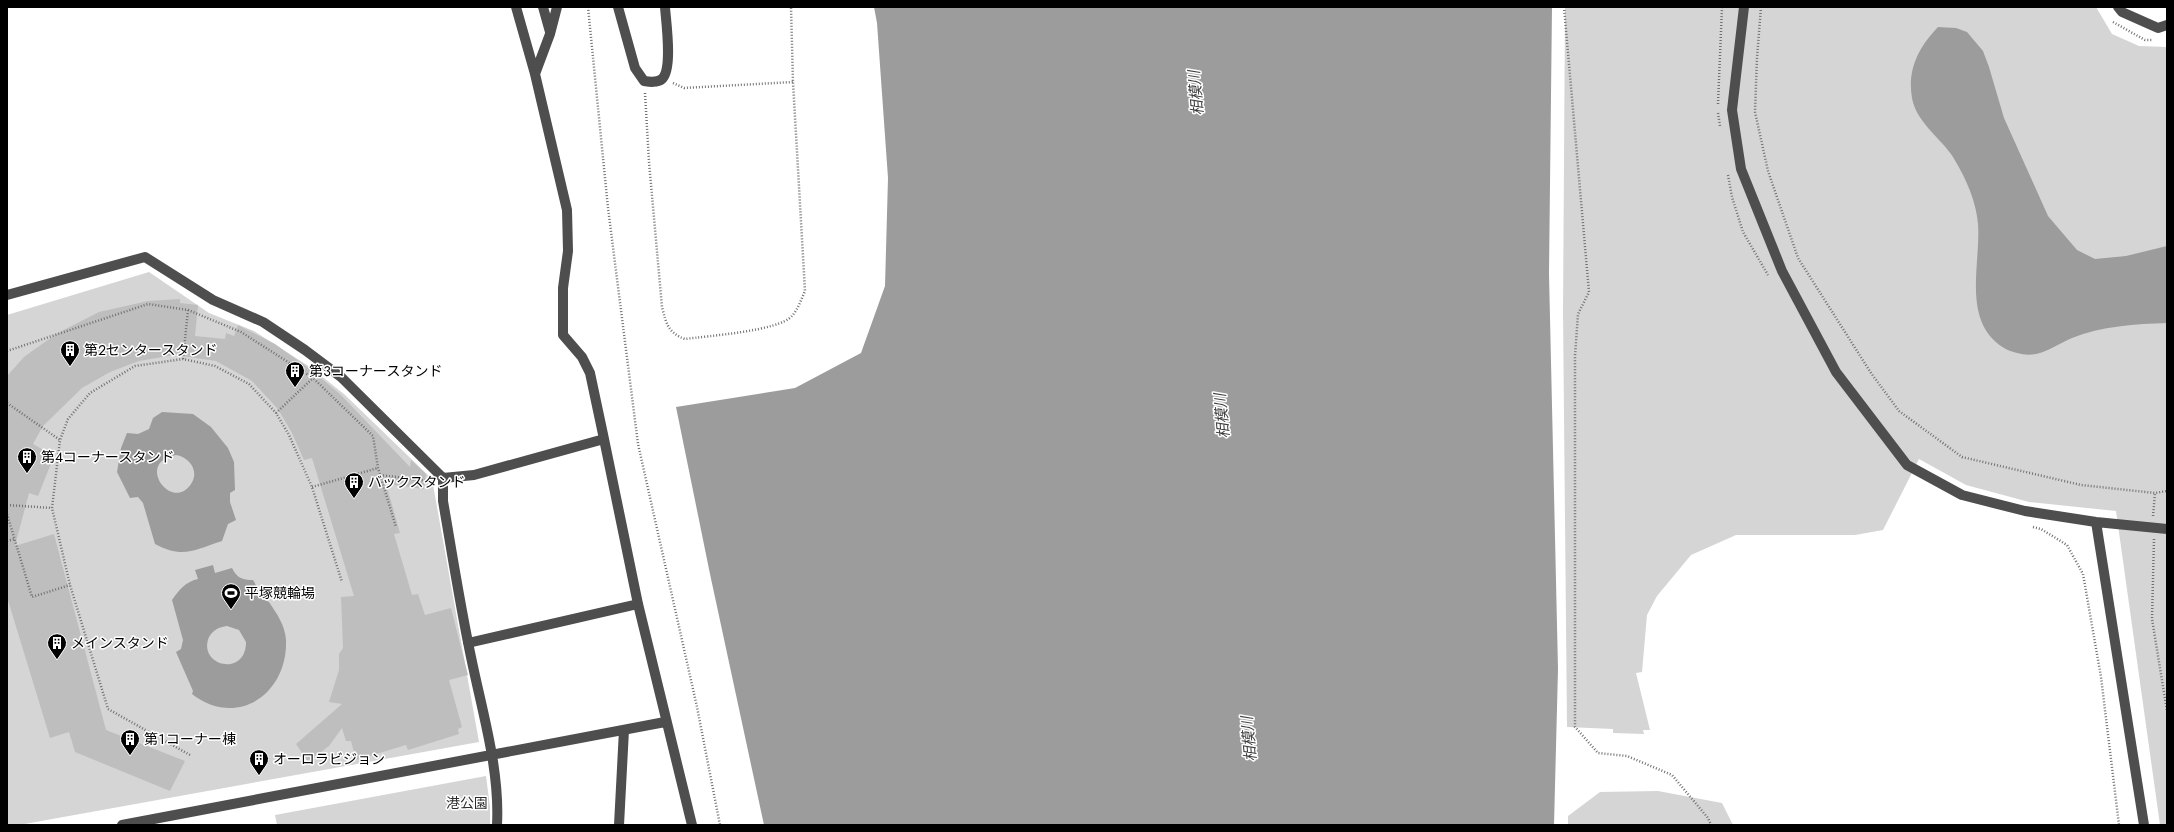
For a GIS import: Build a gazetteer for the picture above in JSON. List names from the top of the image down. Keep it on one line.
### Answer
{"water":["相模川"],"parks":["港公園"],"places":{"building":["第２センタースタンド","第３コーナースタンド","第４コーナースタンド","バックスタンド","メインスタンド","第１コーナー棟","オーロラビジョン"],"sports":["平塚競輪場"]}}
